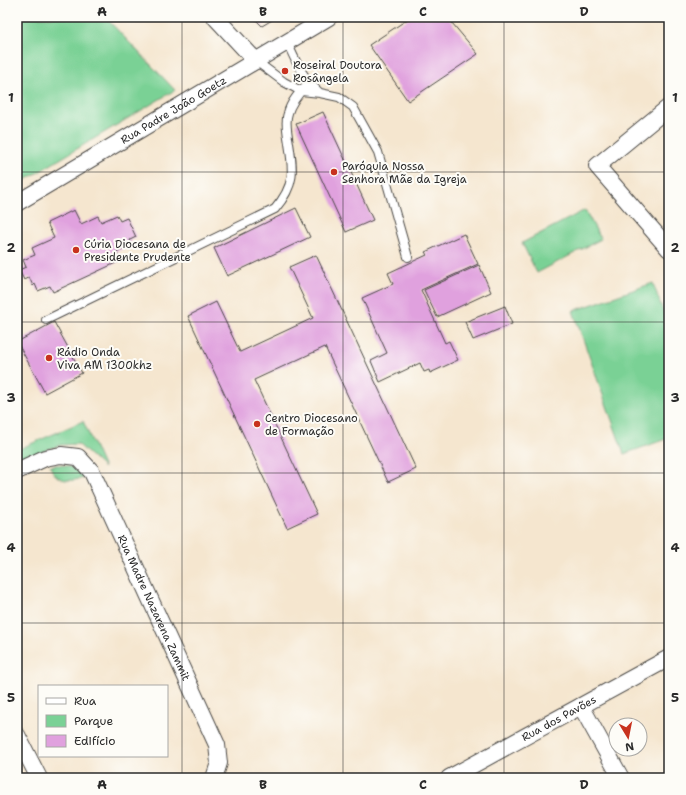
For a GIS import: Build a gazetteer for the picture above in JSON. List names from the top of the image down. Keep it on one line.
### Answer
{"streets":{"street":["Rua Padre João Goetz","Rua Madre Nazarena Zammit","Rua dos Pavões"]},"places":["Roseiral Doutora Rosângela","Paróquia Nossa Senhora Mãe da Igreja","Cúria Diocesana de Presidente Prudente","Rádio Onda Viva AM 1300khz","Centro Diocesano de Formação"],"legend":["Rua","Parque","Edifício"],"north":"bottom","grid":{"columns":["A","B","C","D"],"rows":["1","2","3","4","5"]}}
